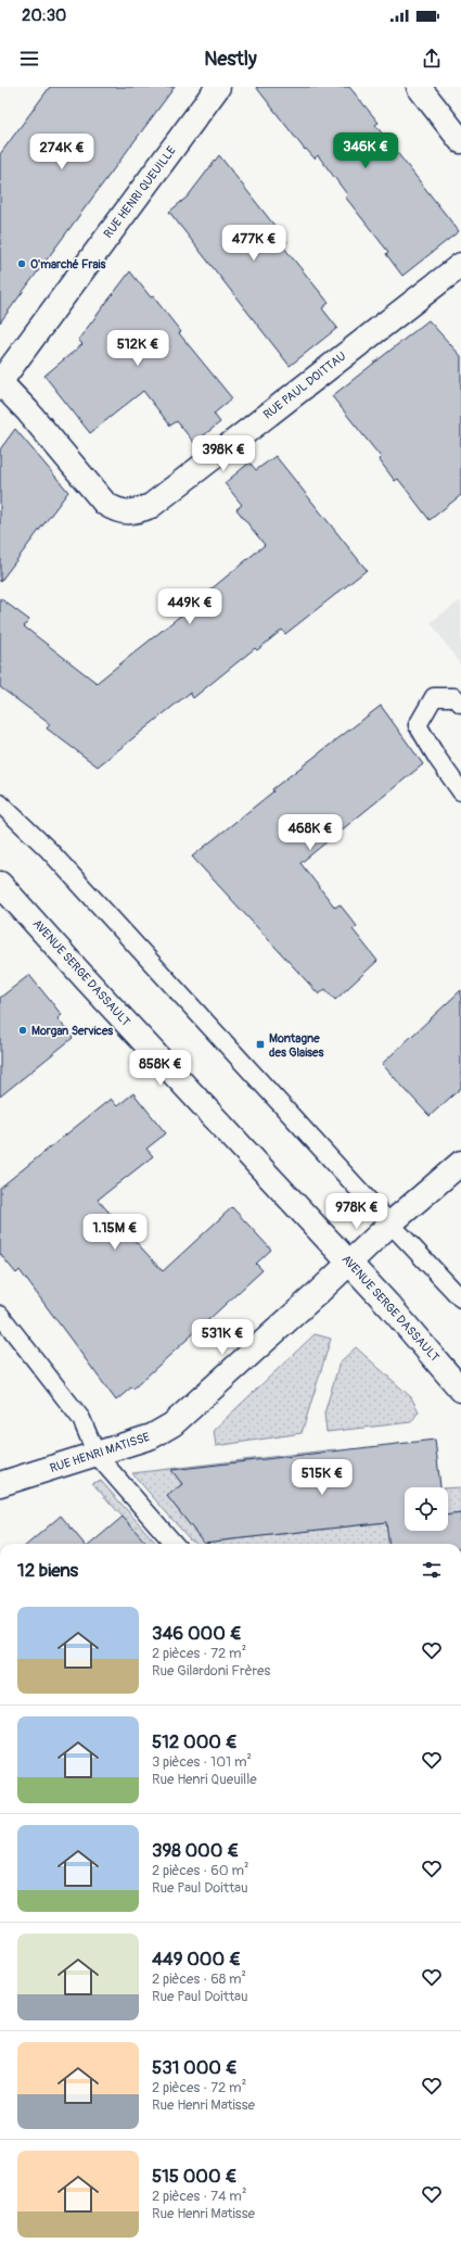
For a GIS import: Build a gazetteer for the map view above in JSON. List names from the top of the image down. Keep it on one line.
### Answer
{"streets":{"street":["RUE HENRI QUEUILLE","RUE PAUL DOITTAU","AVENUE SERGE DASSAULT","RUE HENRI MATISSE"]},"crossings":[["RUE HENRI QUEUILLE","RUE PAUL DOITTAU"],["AVENUE SERGE DASSAULT","RUE HENRI MATISSE"]],"places":{"other":["O'marché Frais","Morgan Services"],"transit":["Montagne des Glaises"]},"page":{"status":"20:30","header":"Nestly","price":["346K €","274K €","477K €","512K €","398K €","449K €","468K €","858K €","978K €","1.15M €","531K €","515K €"],"heading":"12 biens","list":[{"name":"346 000 €","note":"2 pièces · 72 m² · Rue Gilardoni Frères"},{"name":"512 000 €","note":"3 pièces · 101 m² · Rue Henri Queuille"},{"name":"398 000 €","note":"2 pièces · 60 m² · Rue Paul Doittau"},{"name":"449 000 €","note":"2 pièces · 68 m² · Rue Paul Doittau"},{"name":"531 000 €","note":"2 pièces · 72 m² · Rue Henri Matisse"},{"name":"515 000 €","note":"2 pièces · 74 m² · Rue Henri Matisse"}]}}
